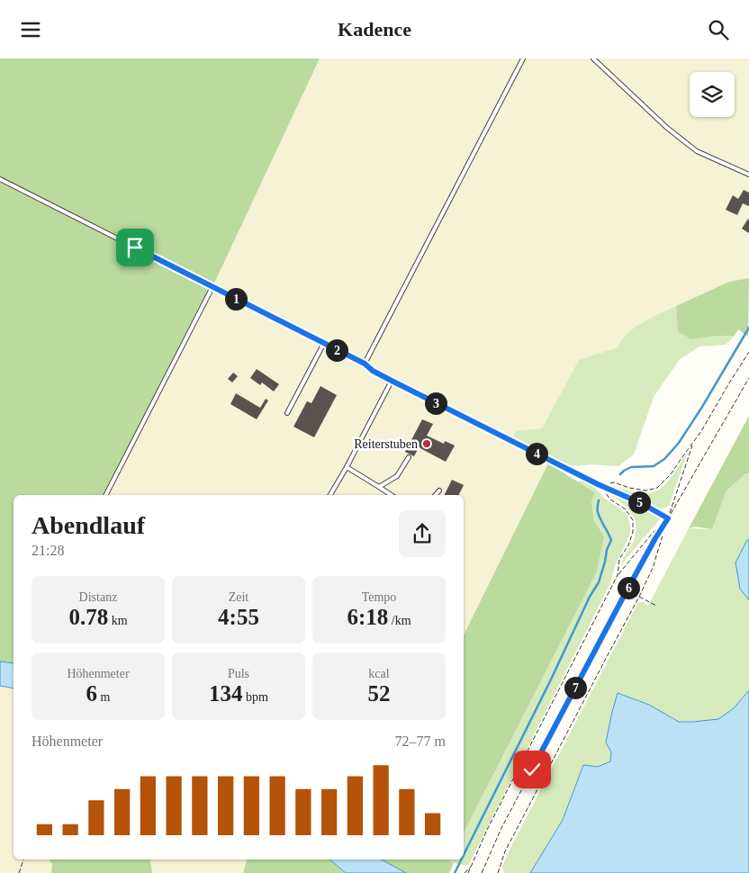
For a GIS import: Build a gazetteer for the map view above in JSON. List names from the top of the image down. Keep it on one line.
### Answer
{"places":["Reiterstuben"],"page":{"header":"Kadence","pins":["1","2","3","4","5","6","7"],"heading":["Abendlauf","21:28"],"stats":[["Distanz","0.78 km"],["Zeit","4:55"],["Tempo","6:18 /km"],["Höhenmeter","6 m"],["Puls","134 bpm"],["kcal","52"]],"chart":["Höhenmeter","72–77 m"]}}
